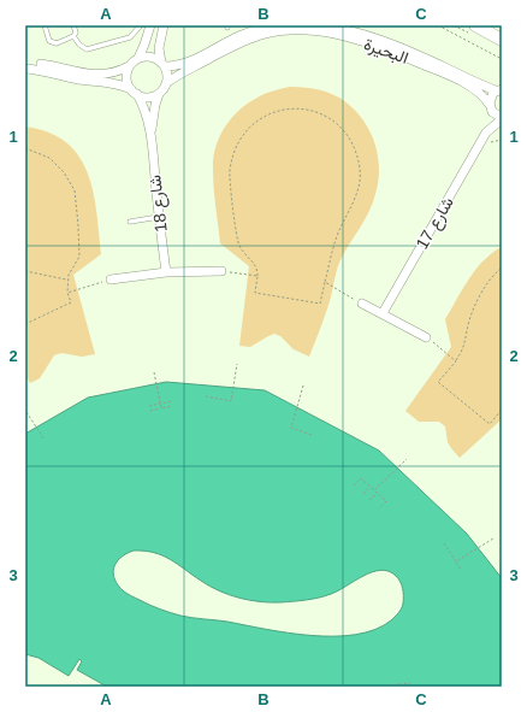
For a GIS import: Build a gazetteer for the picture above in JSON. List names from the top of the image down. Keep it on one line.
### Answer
{"streets":{"street":["البحيرة","شارع 18","شارع 17"]},"crossings":[["البحيرة","شارع 18"],["البحيرة","شارع 17"]],"grid":{"columns":["A","B","C"],"rows":["1","2","3"]}}
